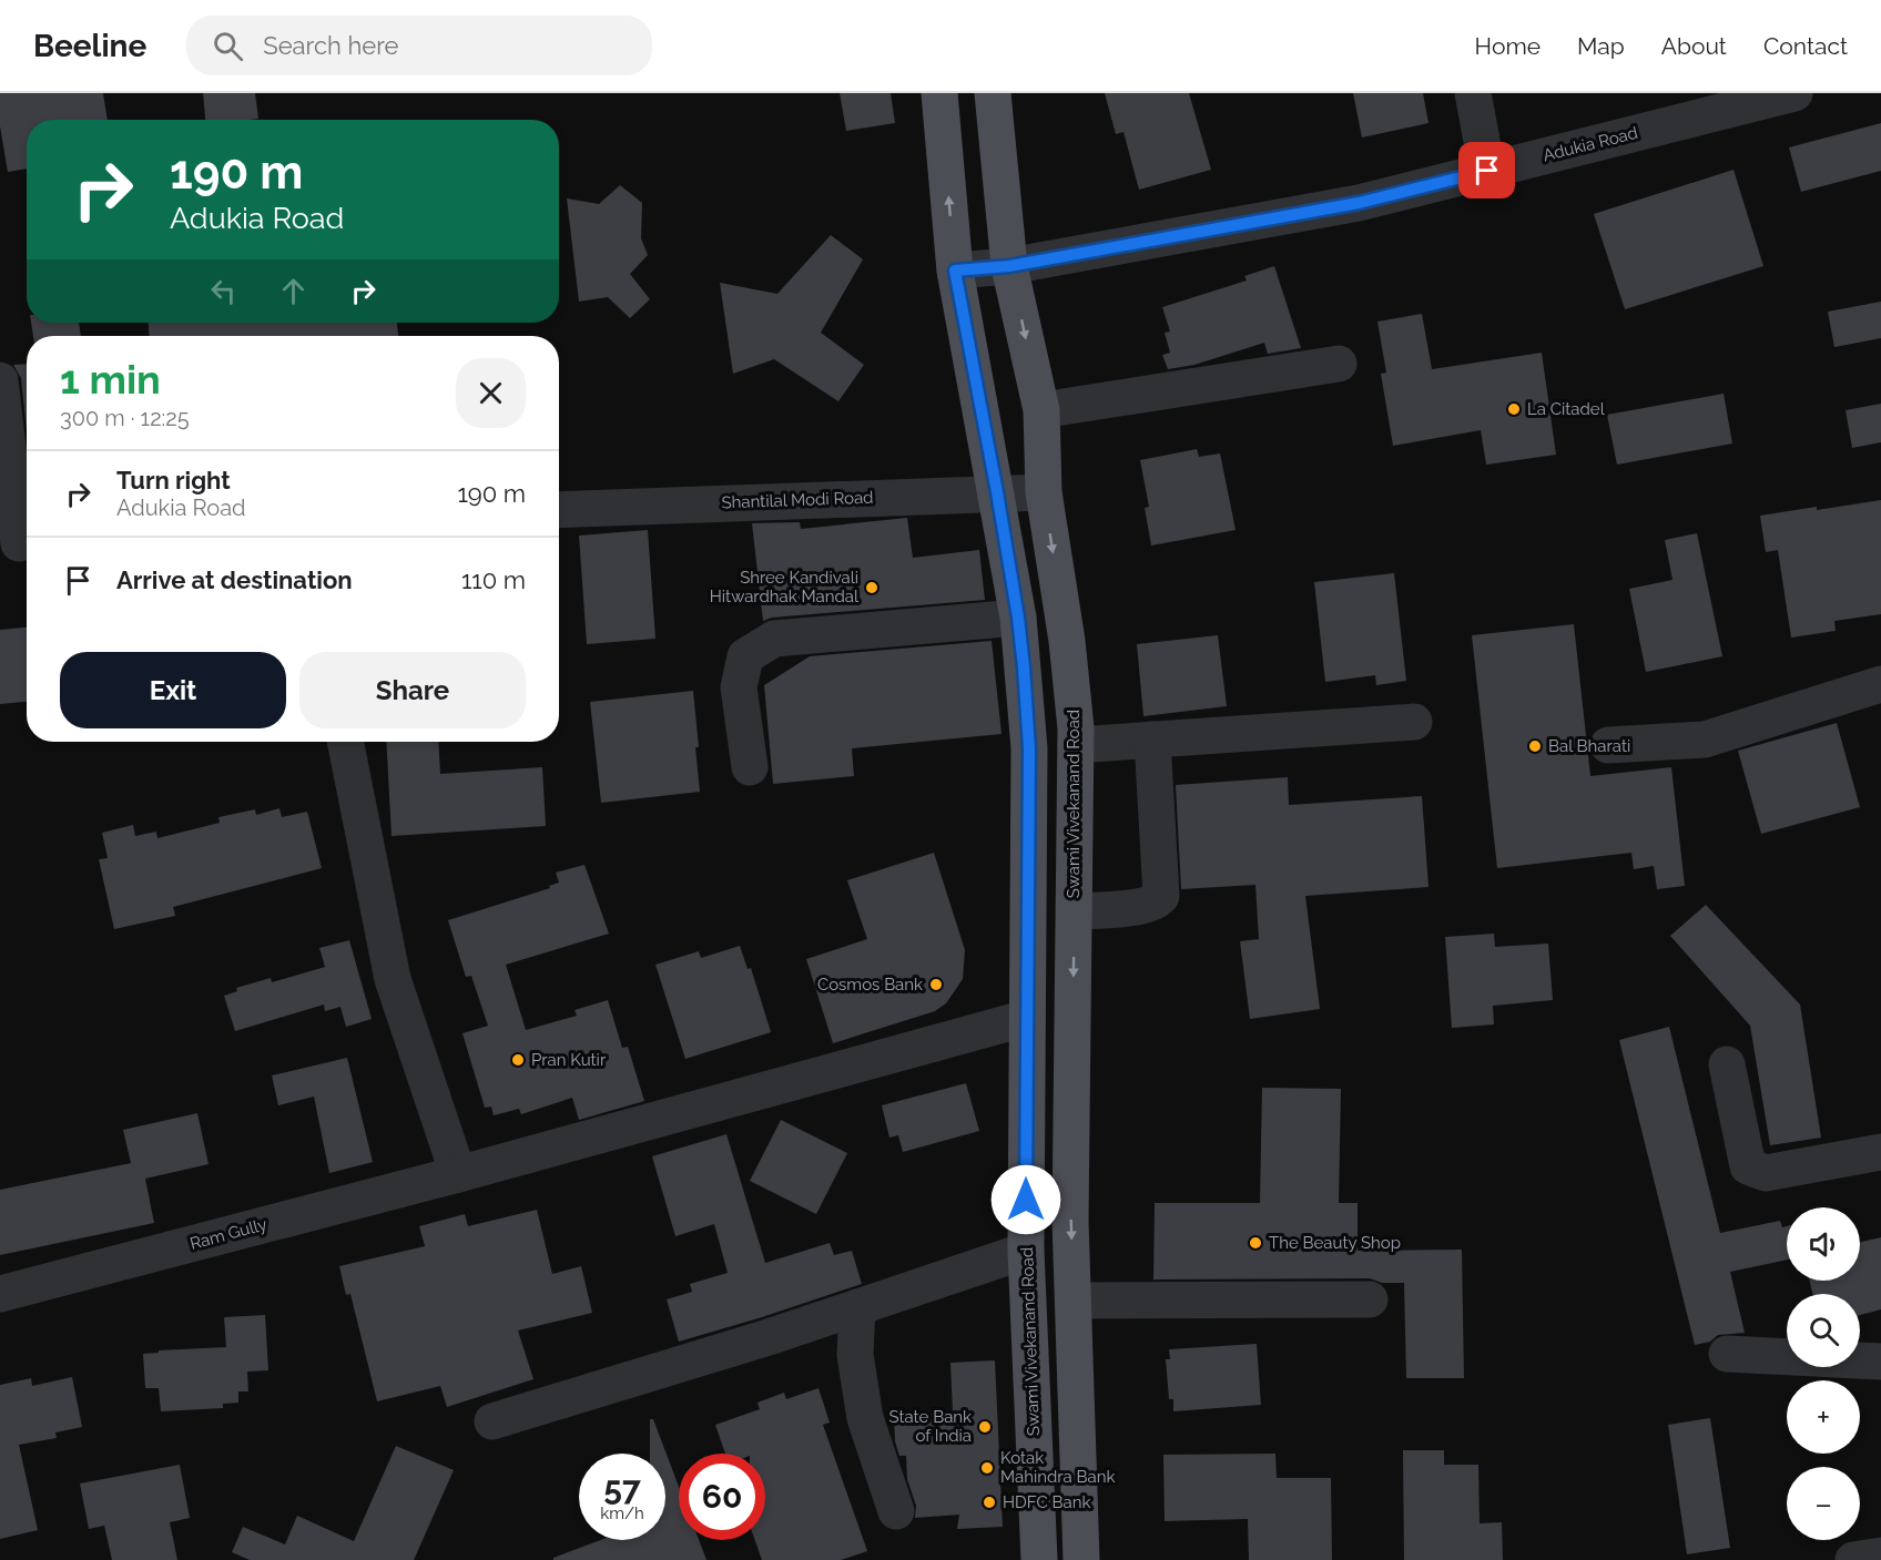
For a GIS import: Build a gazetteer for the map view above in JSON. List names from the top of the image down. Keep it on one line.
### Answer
{"streets":{"main road":["Swami Vivekanand Road"],"street":["Adukia Road","Shantilal Modi Road","Ram Gully"]},"crossings":[["Adukia Road","Swami Vivekanand Road"],["Shantilal Modi Road","Swami Vivekanand Road"],["Swami Vivekanand Road","Ram Gully"]],"places":["La Citadel","Shree Kandivali Hitwardhak Mandal","Bal Bharati","Cosmos Bank","Pran Kutir","The Beauty Shop","State Bank of India","Kotak Mahindra Bank","HDFC Bank"],"page":{"header":"Beeline","search":"Search here","nav":["Home","Map","About","Contact"],"turn":["190 m","Adukia Road"],"heading":["1 min","300 m · 12:25"],"list":[{"name":"Turn right","note":"Adukia Road","value":"190 m"},{"name":"Arrive at destination","value":"110 m"}],"buttons":["Exit","Share"],"map_buttons":["+","−"],"speed":"57 km/h","limit":"60"}}
